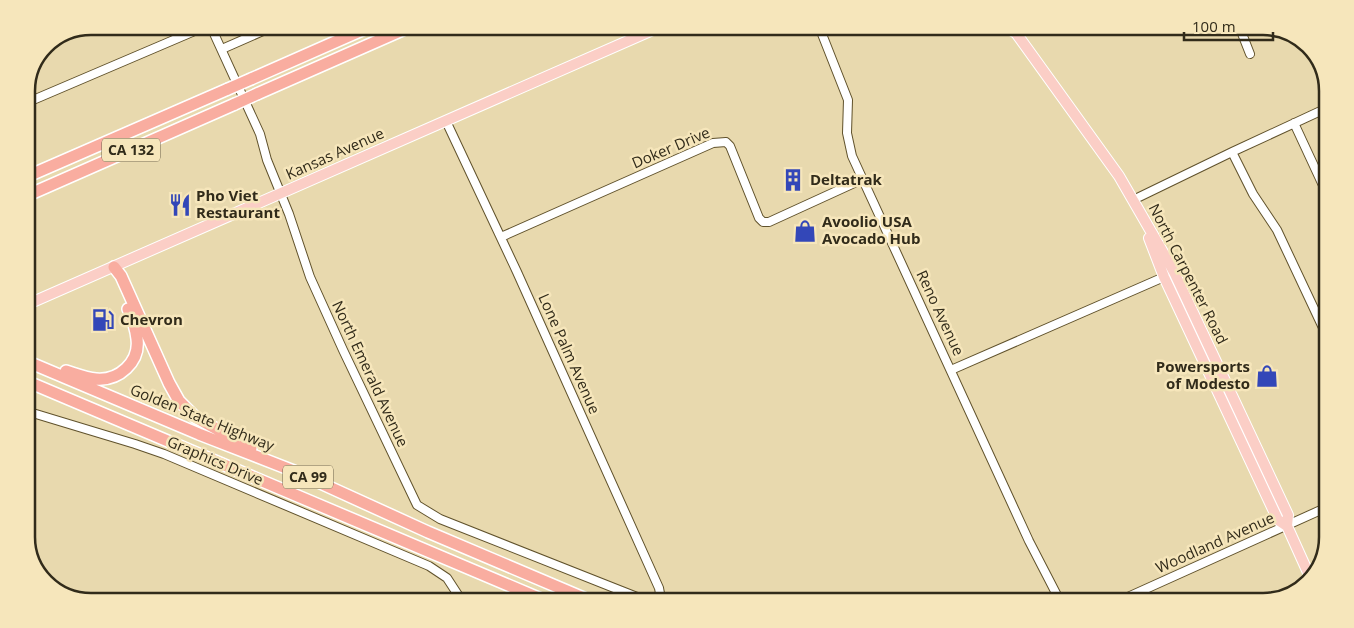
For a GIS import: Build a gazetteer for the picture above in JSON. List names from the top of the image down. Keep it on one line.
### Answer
{"streets":{"highway":["CA 132","Golden State Highway","CA 99"],"main road":["Kansas Avenue","North Carpenter Road"],"street":["Doker Drive","Reno Avenue","Lone Palm Avenue","North Emerald Avenue","Graphics Drive","Woodland Avenue"]},"crossings":[["Doker Drive","Reno Avenue"],["Doker Drive","Lone Palm Avenue"],["Kansas Avenue","Lone Palm Avenue"],["Kansas Avenue","North Emerald Avenue"],["North Carpenter Road","Woodland Avenue"]],"places":{"building":["Deltatrak"],"restaurant":["Pho Viet Restaurant"],"shop":["Avoolio USA Avocado Hub","Powersports of Modesto"],"fuel station":["Chevron"]},"scale_bar":"100 m"}
